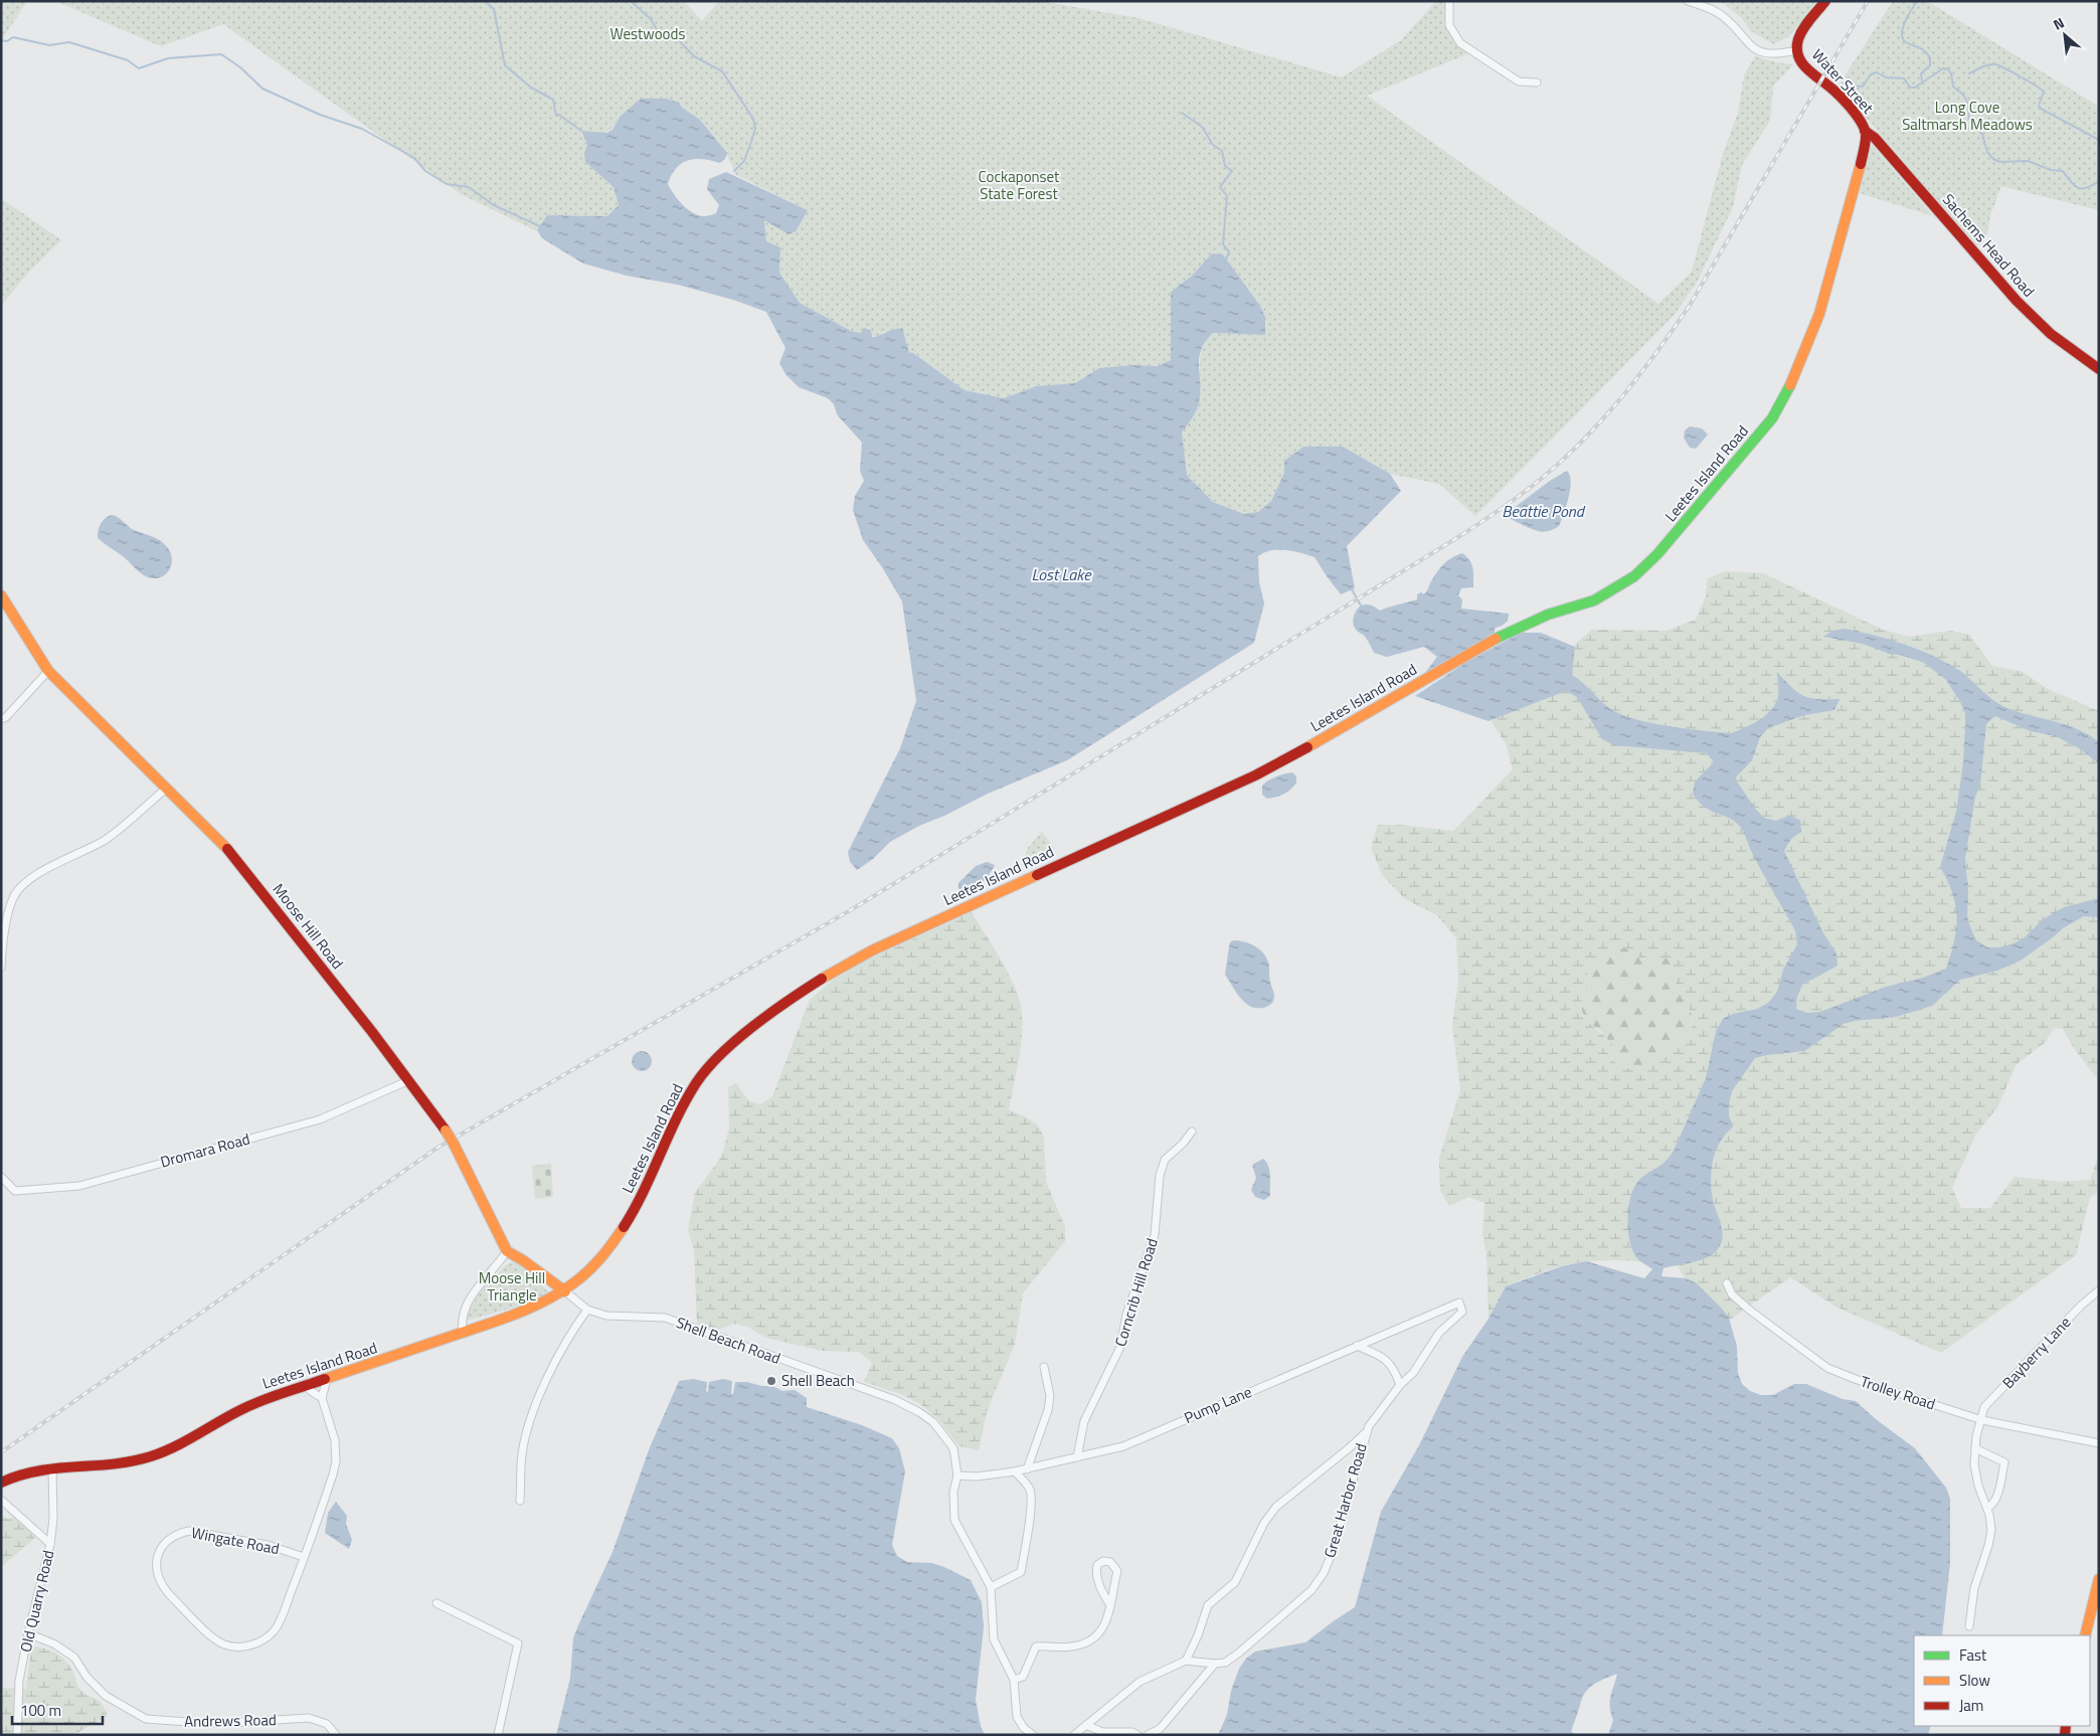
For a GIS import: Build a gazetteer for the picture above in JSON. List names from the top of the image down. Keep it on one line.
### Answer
{"streets":{"main road":["Water Street","Sachems Head Road","Leetes Island Road","Moose Hill Road"],"street":["Dromara Road","Corncrib Hill Road","Shell Beach Road","Bayberry Lane","Trolley Road","Pump Lane","Great Harbor Road","Wingate Road","Old Quarry Road","Andrews Road"]},"crossings":[["Water Street","Sachems Head Road"],["Water Street","Leetes Island Road"],["Sachems Head Road","Leetes Island Road"],["Leetes Island Road","Shell Beach Road"],["Leetes Island Road","Old Quarry Road"],["Moose Hill Road","Dromara Road"],["Corncrib Hill Road","Pump Lane"],["Shell Beach Road","Pump Lane"],["Bayberry Lane","Trolley Road"],["Pump Lane","Great Harbor Road"],["Old Quarry Road","Andrews Road"]],"water":["Beattie Pond","Lost Lake"],"parks":["Westwoods","Long Cove Saltmarsh Meadows","Cockaponset State Forest","Moose Hill Triangle"],"places":["Shell Beach"],"legend":["Fast","Slow","Jam"],"scale_bar":"100 m","north":"top left"}
